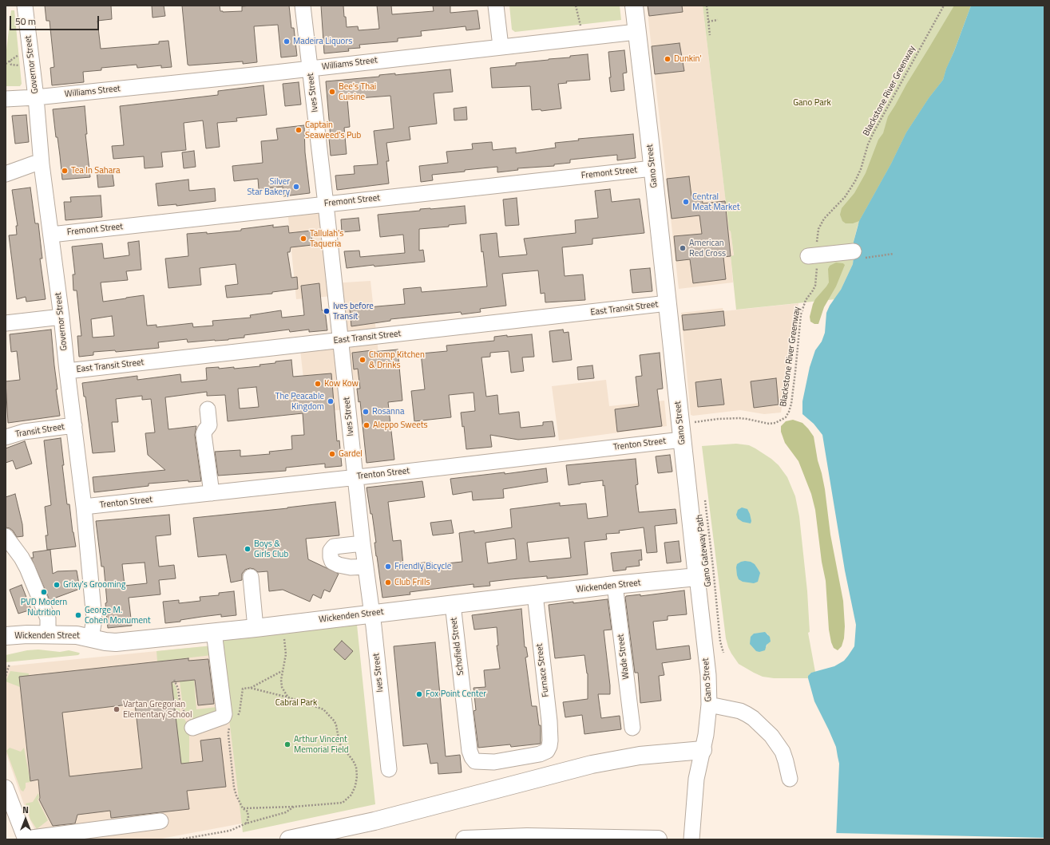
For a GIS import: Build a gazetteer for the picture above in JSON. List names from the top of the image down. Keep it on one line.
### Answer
{"streets":{"main road":["Gano Street","Wickenden Street"],"street":["Williams Street","Governor Street","Ives Street","Fremont Street","East Transit Street","Transit Street","Trenton Street","Schofield Street","Wade Street","Furnace Street"],"path":["Blackstone River Greenway","Gano Gateway Path"]},"crossings":[["Williams Street","Governor Street"],["Williams Street","Ives Street"],["Williams Street","Gano Street"],["Governor Street","Fremont Street"],["Governor Street","East Transit Street"],["Governor Street","Transit Street"],["Governor Street","Trenton Street"],["Governor Street","Wickenden Street"],["Ives Street","Fremont Street"],["Ives Street","East Transit Street"],["Ives Street","Trenton Street"],["Ives Street","Wickenden Street"],["Gano Street","Fremont Street"],["Gano Street","East Transit Street"],["Gano Street","Trenton Street"],["Gano Street","Wickenden Street"],["Wickenden Street","Schofield Street"],["Wickenden Street","Wade Street"],["Wickenden Street","Furnace Street"],["Schofield Street","Furnace Street"]],"parks":["Gano Park","Cabral Park"],"places":["Madeira Liquors","Dunkin'","Bee's Thai Cuisine","Captain Seaweed's Pub","Tea In Sahara","Silver Star Bakery","Central Meat Market","Tallulah's Taqueria","American Red Cross","Ives before Transit","Chomp Kitchen & Drinks","Kow Kow","The Peacable Kingdom","Rosanna","Aleppo Sweets","Gardel","Boys & Girls Club","Friendly Bicycle","Club Frills","Grixy's Grooming","PVD Modern Nutrition","George M. Cohen Monument","Fox Point Center","Vartan Gregorian Elementary School","Arthur Vincent Memorial Field"],"scale_bar":"50 m","north":"top"}
